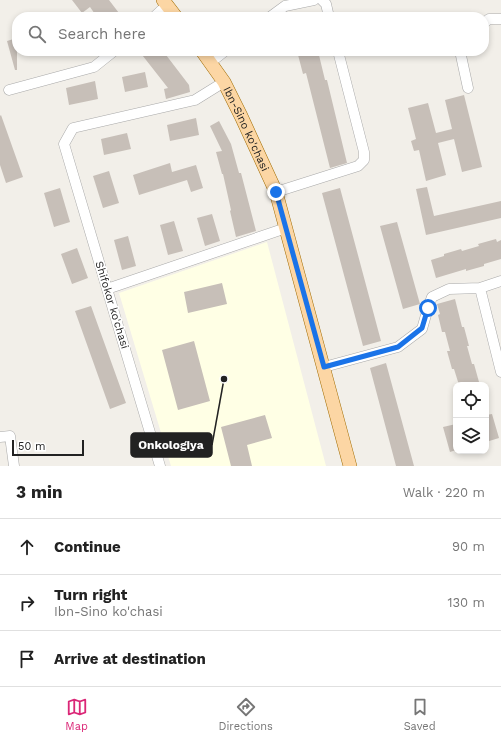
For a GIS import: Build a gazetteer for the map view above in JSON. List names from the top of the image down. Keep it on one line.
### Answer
{"streets":{"main road":["Ibn-Sino ko'chasi"],"street":["Shifokor ko'chasi"]},"crossings":[["Ibn-Sino ko'chasi","Shifokor ko'chasi"]],"places":["Onkologiya"],"scale_bar":"50 m","page":{"search":"Search here","scale":"50 m","heading":["3 min","Walk · 220 m"],"list":[["Continue","90 m"],["Turn right","Ibn-Sino ko'chasi","130 m"],"Arrive at destination"],"nav":["Map","Directions","Saved"]}}
